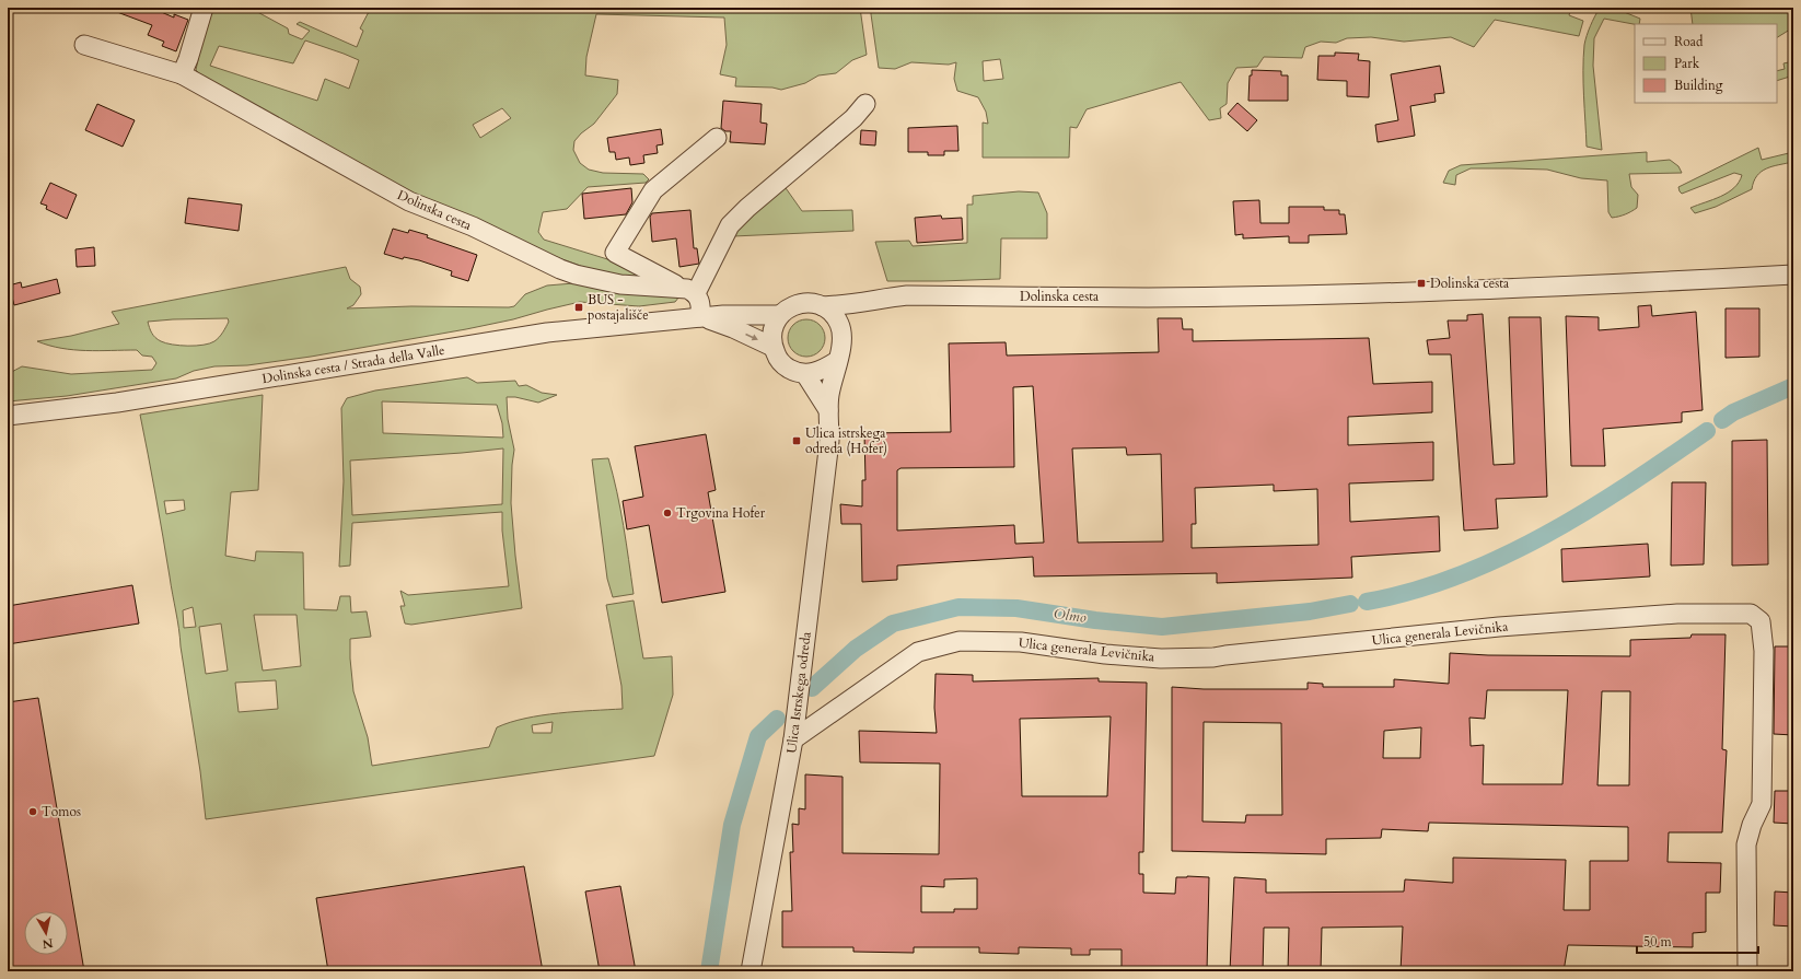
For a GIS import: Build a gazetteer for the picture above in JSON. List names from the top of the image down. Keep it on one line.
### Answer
{"streets":{"street":["Dolinska cesta","Dolinska cesta / Strada della Valle","Ulica generala Levičnika","Ulica Istrskega odreda"]},"crossings":[["Ulica generala Levičnika","Ulica Istrskega odreda"]],"water":["Olmo"],"places":{"transit":["Dolinska cesta","BUS - postajališče","Ulica istrskega odreda (Hofer)"],"other":["Trgovina Hofer","Tomos"]},"legend":["Road","Park","Building"],"scale_bar":"50 m","north":"bottom"}
